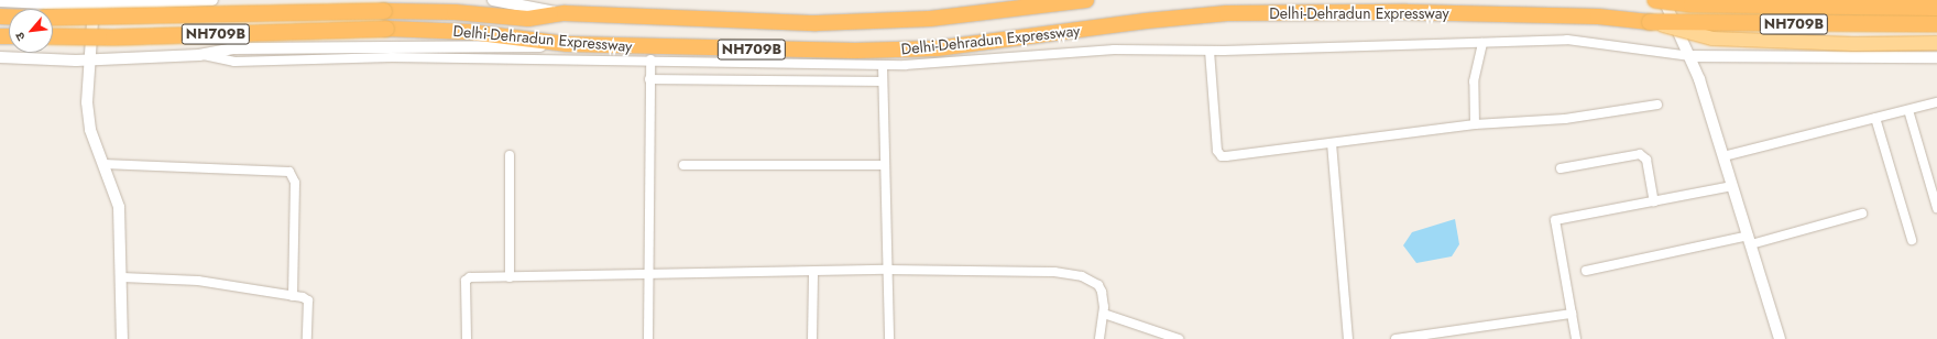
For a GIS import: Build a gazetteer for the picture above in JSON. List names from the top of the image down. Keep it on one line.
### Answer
{"streets":{"highway":["Delhi-Dehradun Expressway","NH709B"]},"north":"bottom left"}
